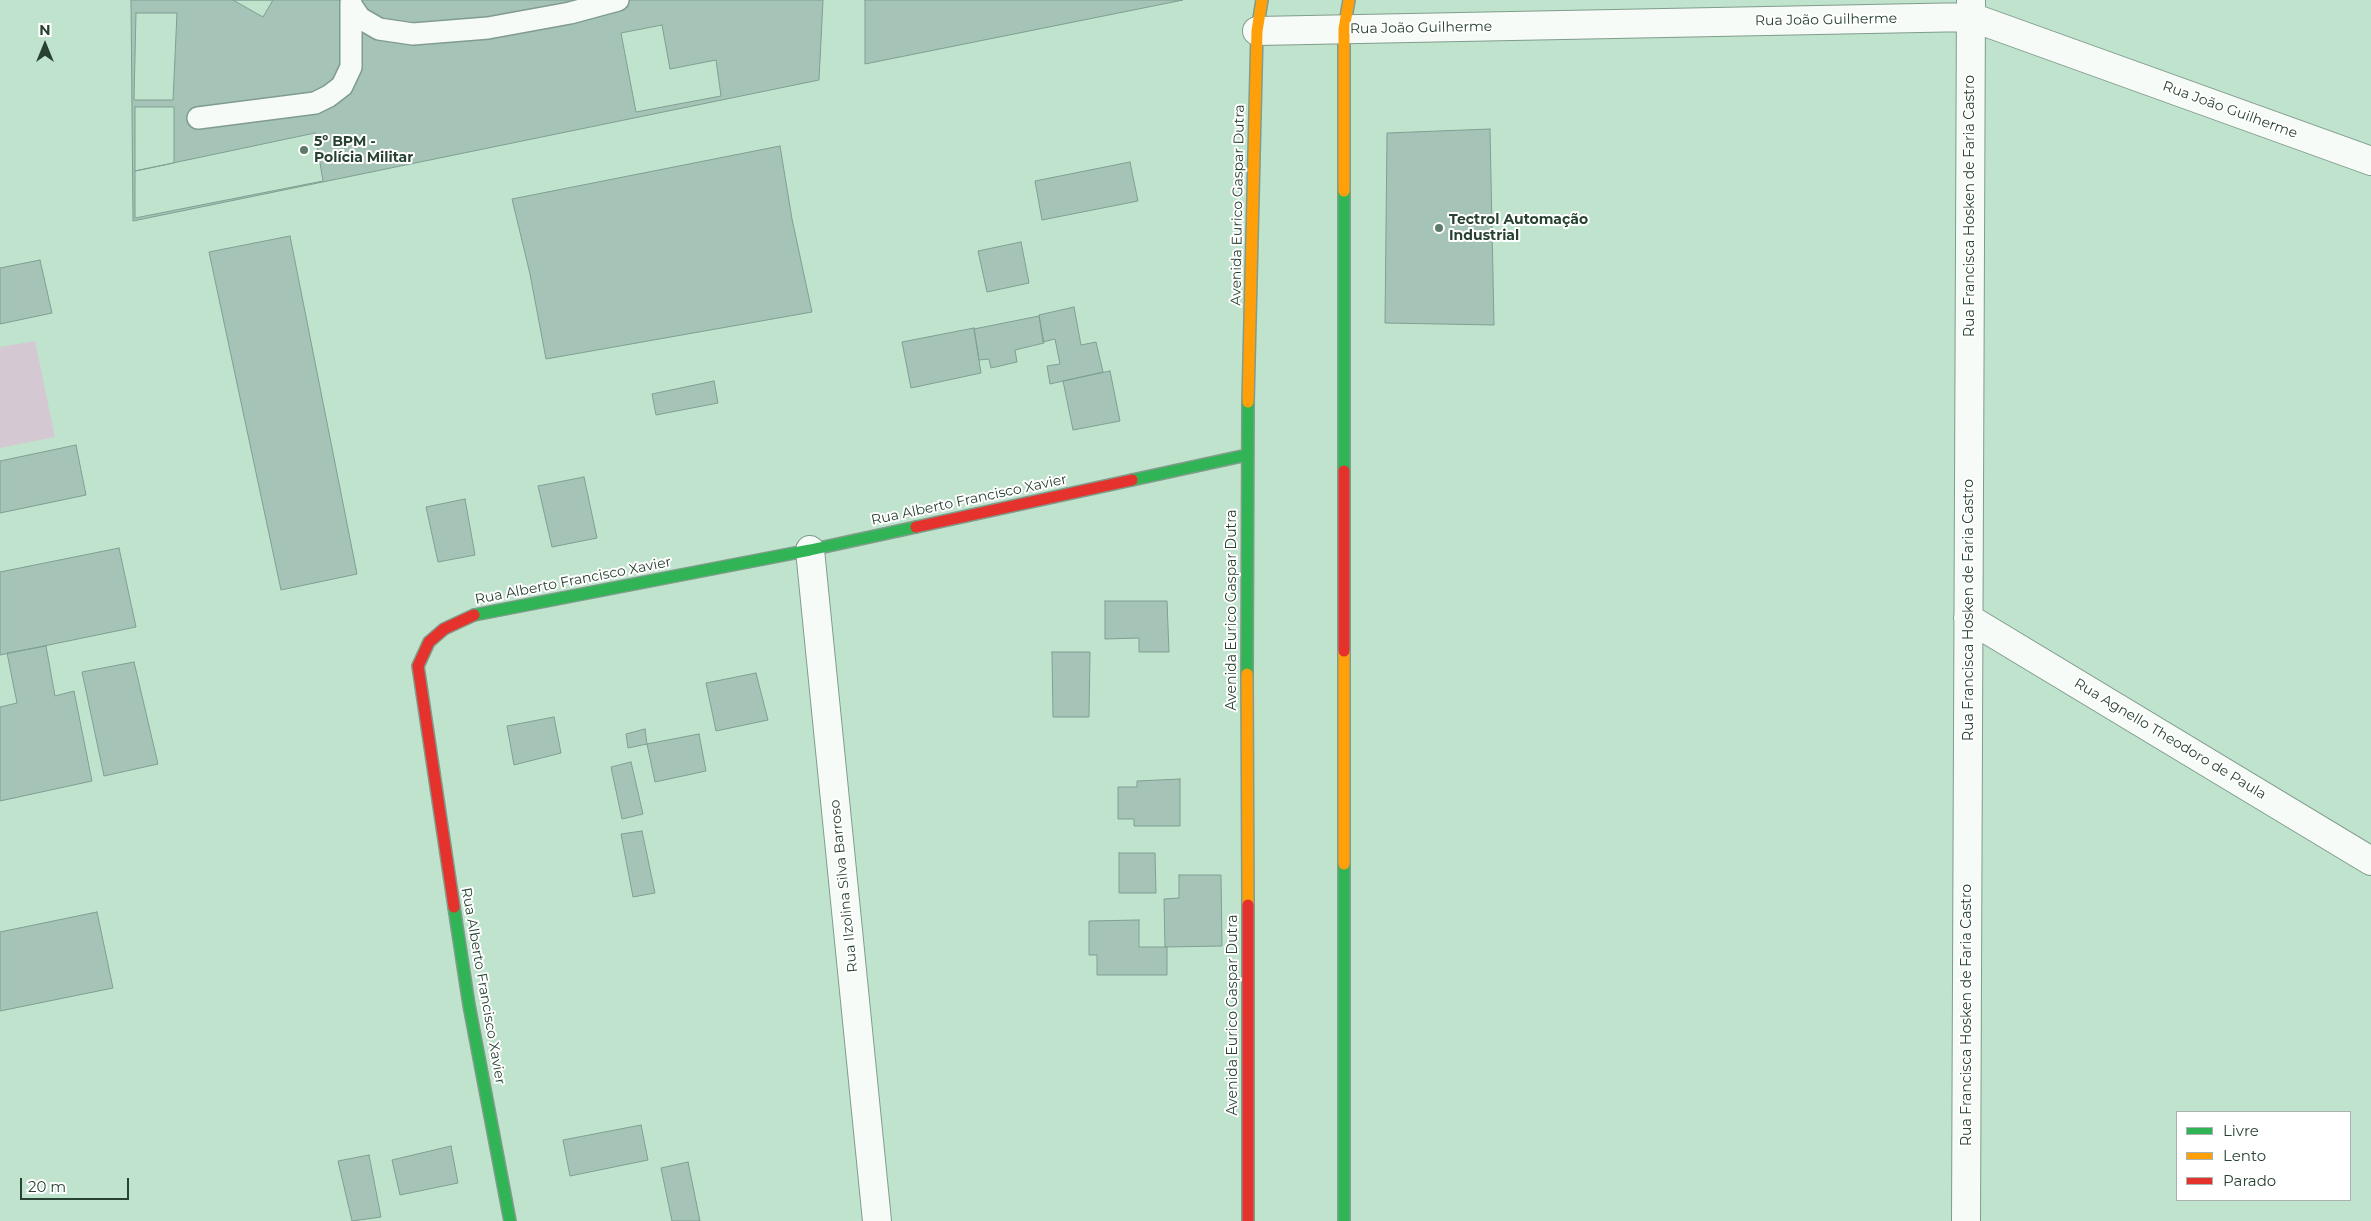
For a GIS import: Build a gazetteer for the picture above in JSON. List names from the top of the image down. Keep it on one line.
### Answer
{"streets":{"street":["Rua João Guilherme","Avenida Eurico Gaspar Dutra","Rua Francisca Hosken de Faria Castro","Rua Alberto Francisco Xavier","Rua Agnello Theodoro de Paula","Rua Ilzolina Silva Barroso"]},"crossings":[["Rua João Guilherme","Avenida Eurico Gaspar Dutra"],["Rua João Guilherme","Rua Francisca Hosken de Faria Castro"],["Avenida Eurico Gaspar Dutra","Rua Alberto Francisco Xavier"],["Rua Francisca Hosken de Faria Castro","Rua Agnello Theodoro de Paula"],["Rua Alberto Francisco Xavier","Rua Ilzolina Silva Barroso"]],"places":["5º BPM - Polícia Militar","Tectrol Automação Industrial"],"legend":["Livre","Lento","Parado"],"scale_bar":"20 m","north":"top"}
